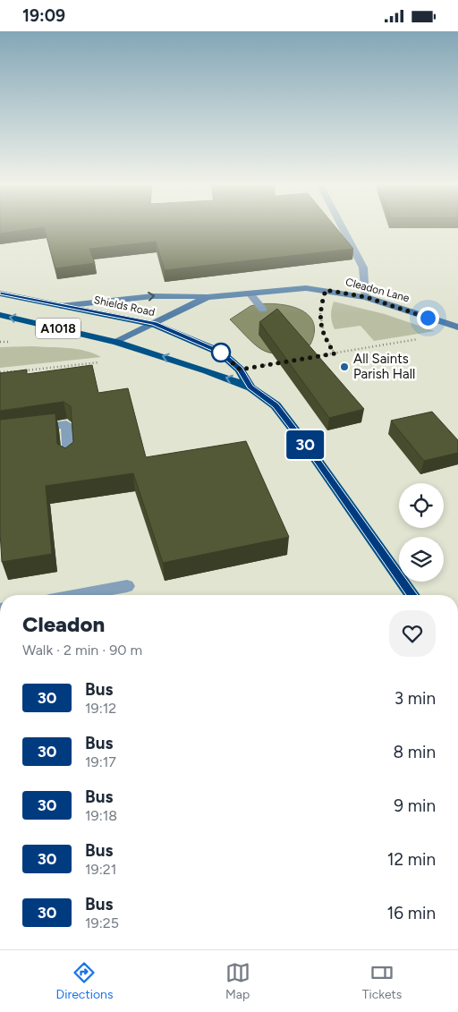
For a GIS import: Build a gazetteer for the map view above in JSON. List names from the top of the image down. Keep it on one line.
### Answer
{"streets":{"highway":["Shields Road","A1018"],"street":["Cleadon Lane"]},"crossings":[["Cleadon Lane","Shields Road"]],"places":["All Saints Parish Hall"],"lines":["bus line 30"],"page":{"status":"19:09","on_map":"30","heading":["Cleadon","Walk · 2 min · 90 m"],"list":[{"mark":"30","name":"Bus","note":"19:12","value":"3 min"},{"mark":"30","name":"Bus","note":"19:17","value":"8 min"},{"mark":"30","name":"Bus","note":"19:18","value":"9 min"},{"mark":"30","name":"Bus","note":"19:21","value":"12 min"},{"mark":"30","name":"Bus","note":"19:25","value":"16 min"}],"tabs":["Directions","Map","Tickets"]}}
